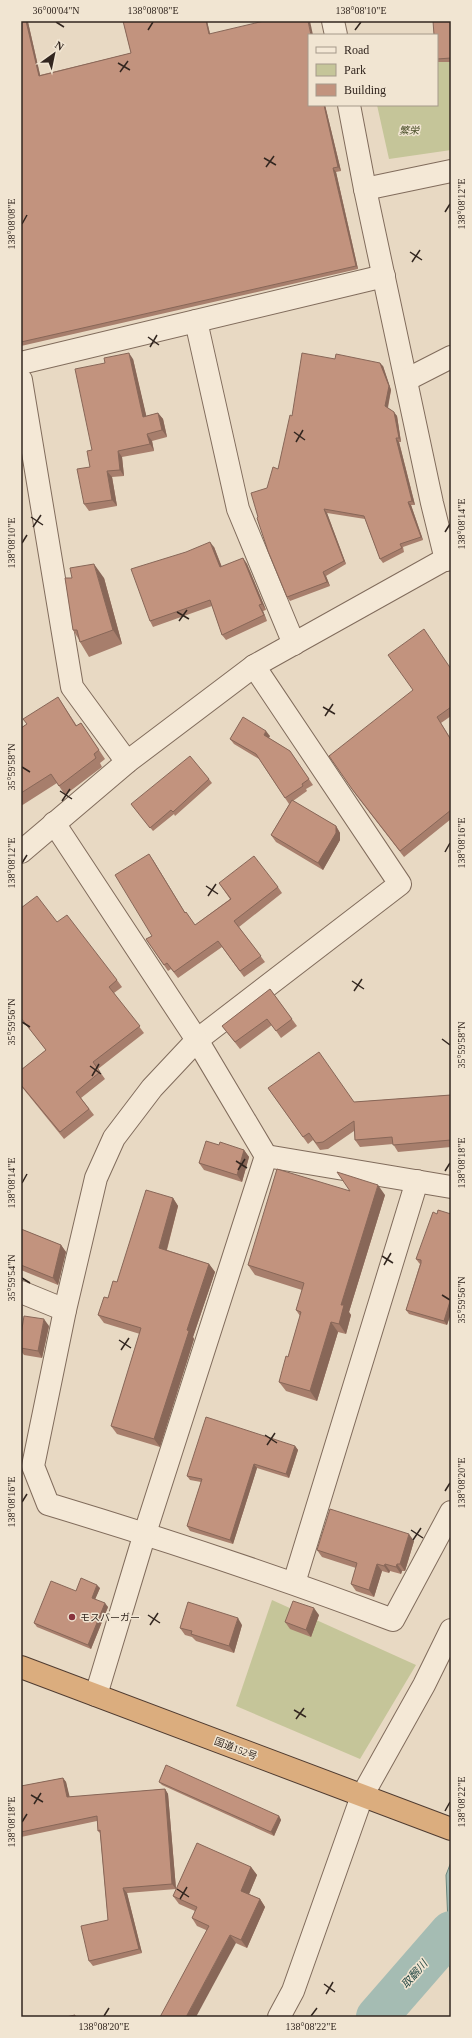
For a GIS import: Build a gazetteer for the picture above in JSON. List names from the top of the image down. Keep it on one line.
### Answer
{"streets":{"highway":["国道152号"]},"water":["取飜川"],"parks":["繁栄"],"places":["モスバーガー"],"legend":["Road","Park","Building"],"north":"top right","coordinates":["36°00'04\"N","138°08'08\"E","138°08'10\"E","138°08'12\"E","138°08'14\"E","35°59'58\"N","138°08'16\"E","35°59'56\"N","138°08'18\"E","35°59'54\"N","138°08'20\"E","138°08'22\"E"]}
